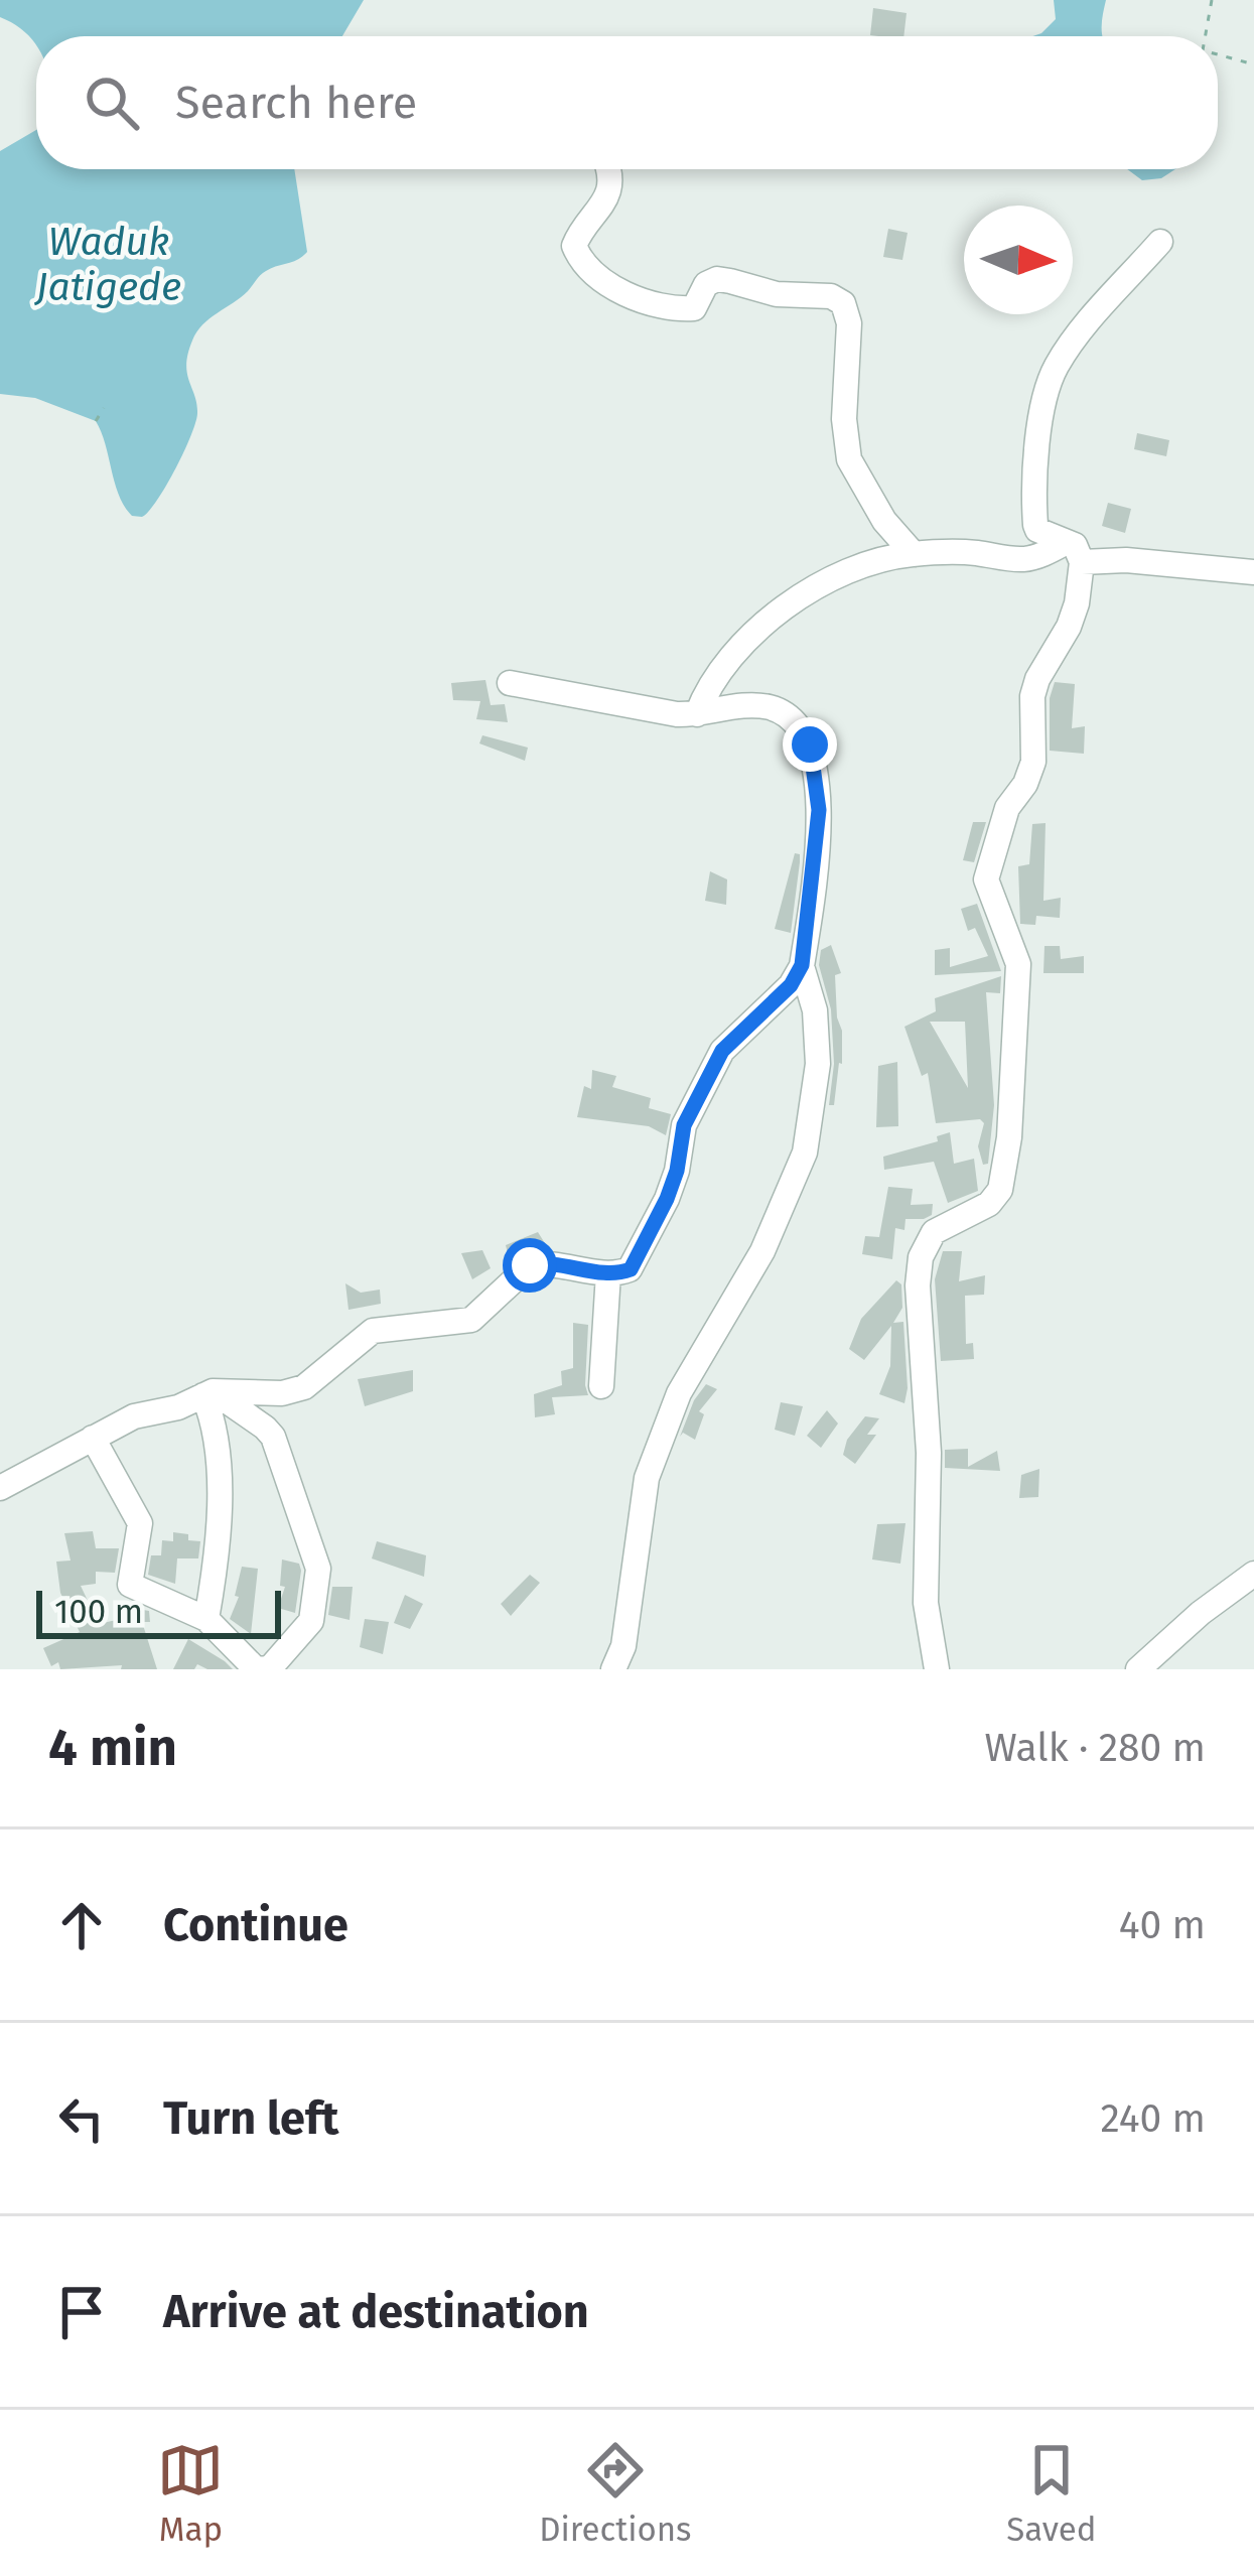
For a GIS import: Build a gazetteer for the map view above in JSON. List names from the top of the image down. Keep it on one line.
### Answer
{"water":["Waduk Jatigede"],"scale_bar":"100 m","north":"right","page":{"search":"Search here","scale":"100 m","heading":["4 min","Walk · 280 m"],"list":[["Continue","40 m"],["Turn left","240 m"],"Arrive at destination"],"nav":["Map","Directions","Saved"]}}
